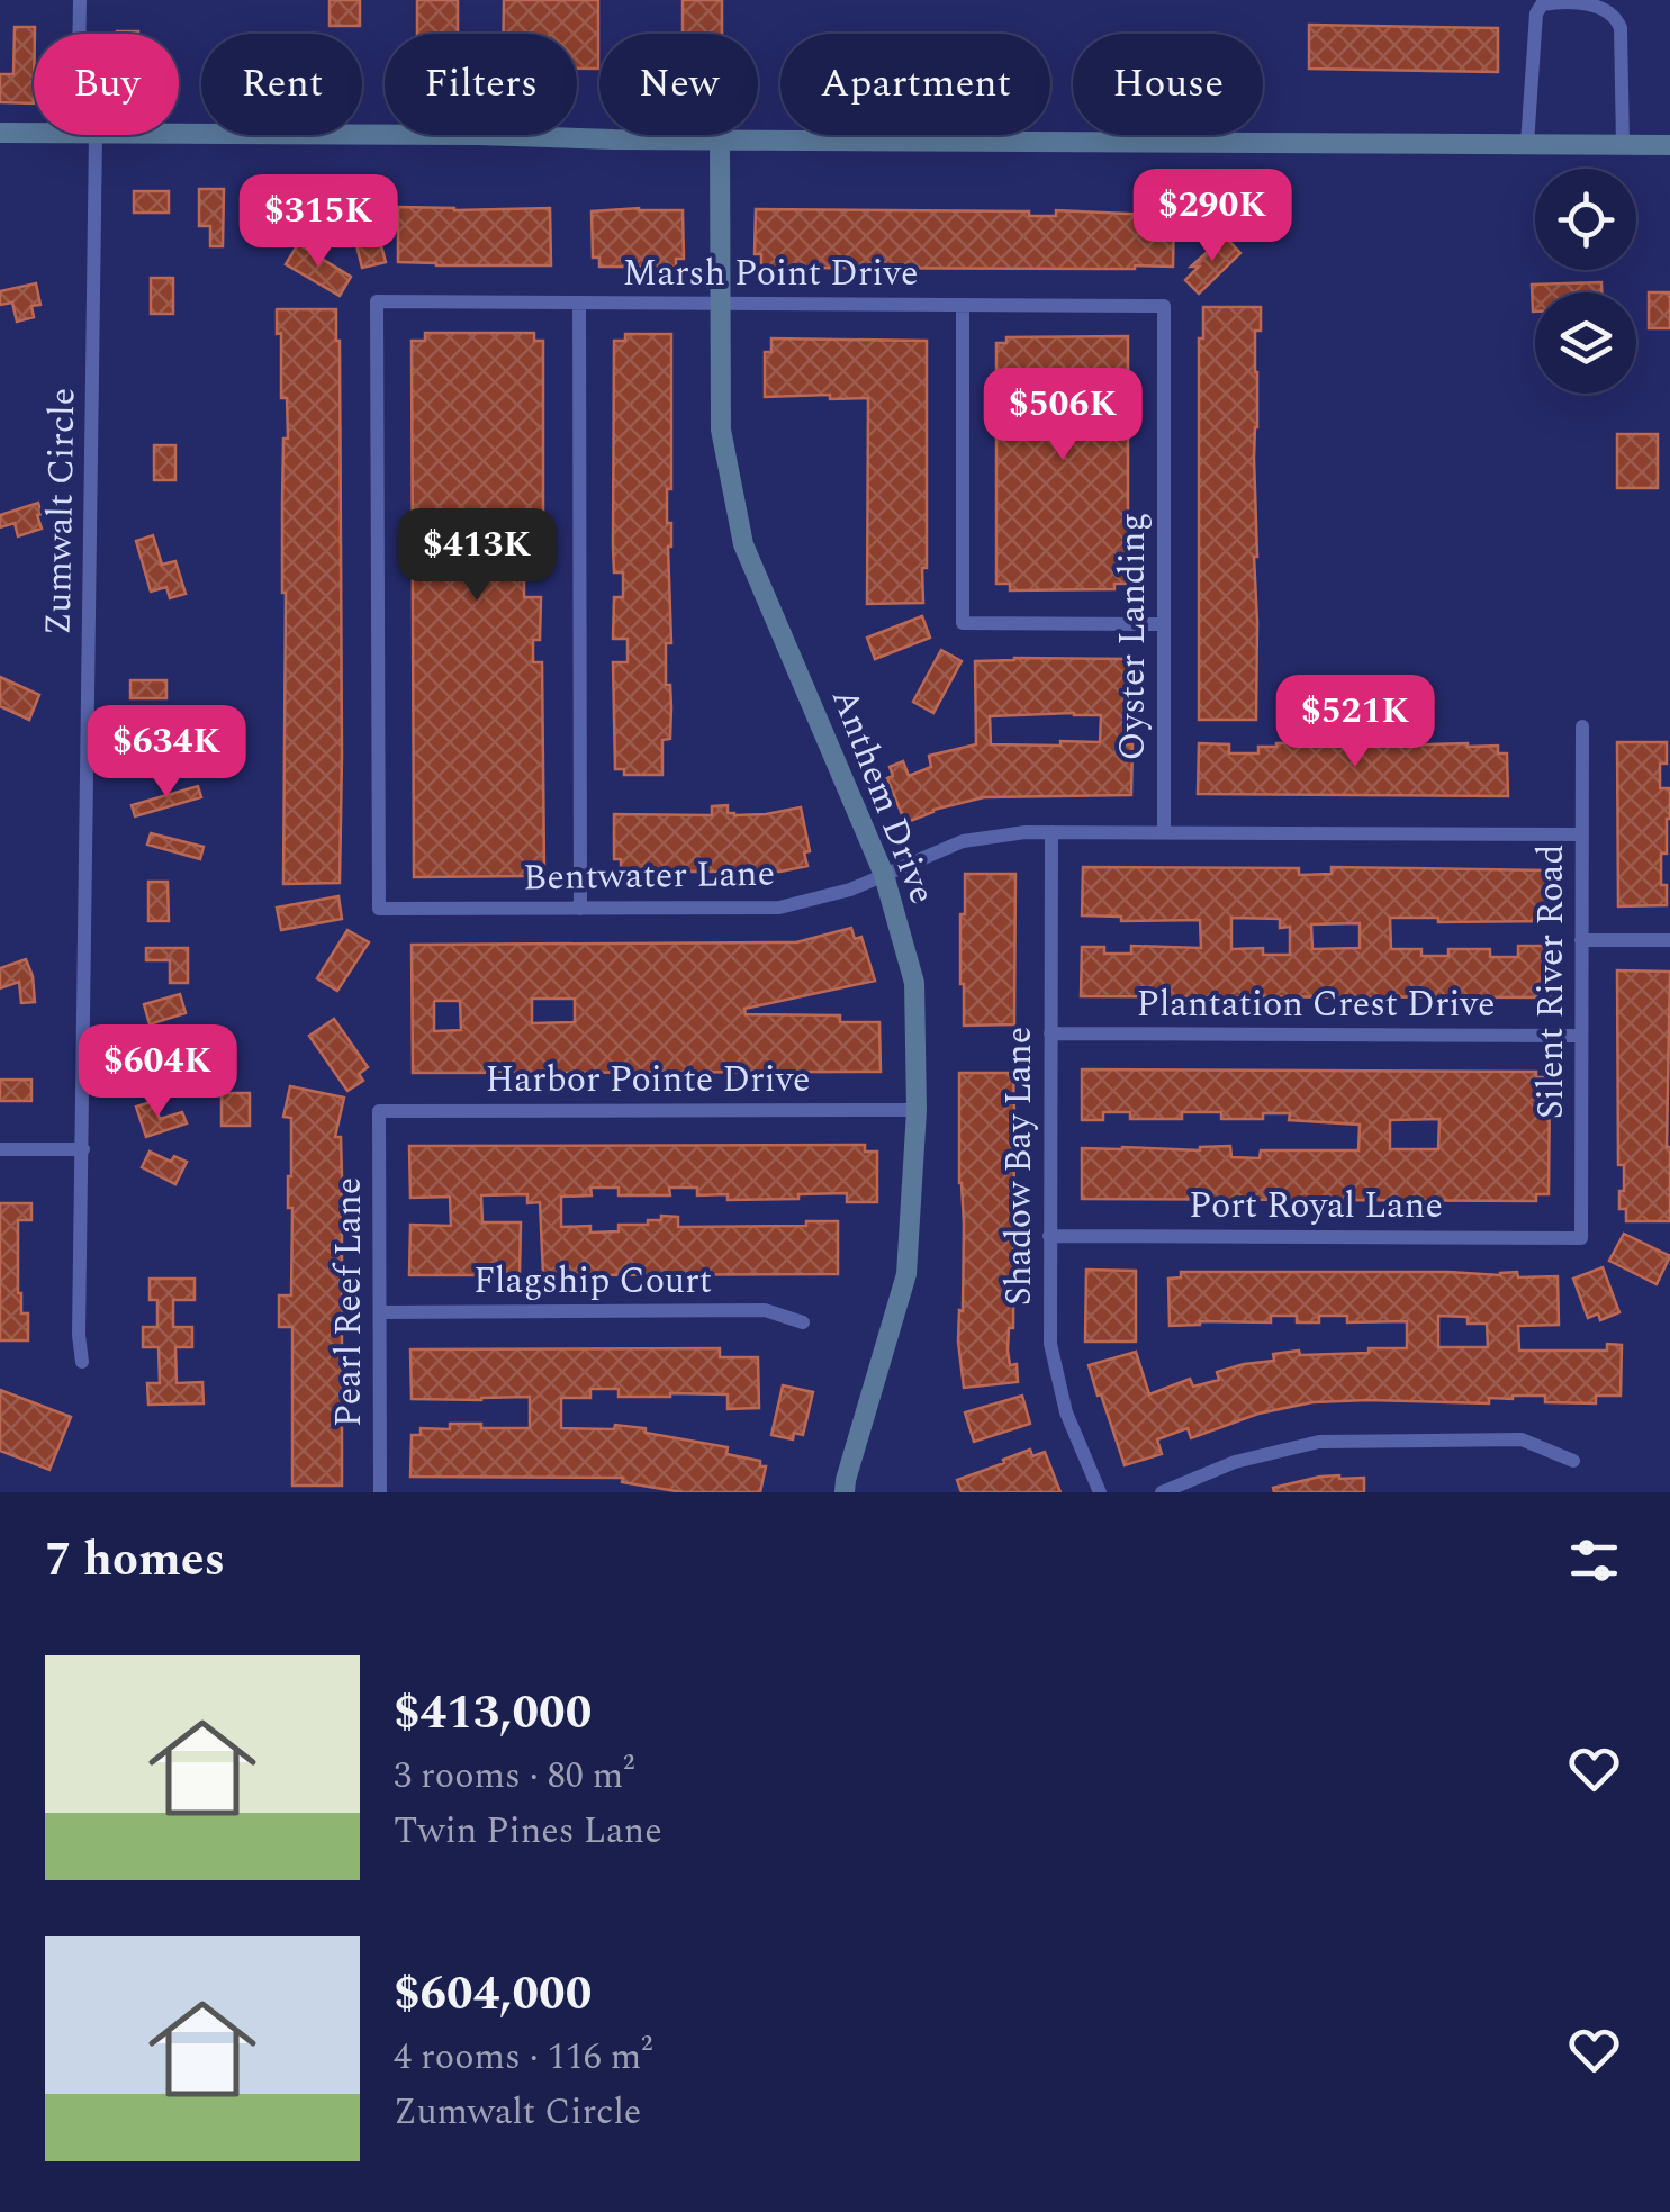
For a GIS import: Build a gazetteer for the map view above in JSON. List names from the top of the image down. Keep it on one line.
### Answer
{"streets":{"street":["Marsh Point Drive","Zumwalt Circle","Oyster Landing","Anthem Drive","Bentwater Lane","Silent River Road","Plantation Crest Drive","Harbor Pointe Drive","Shadow Bay Lane","Port Royal Lane","Flagship Court","Pearl Reef Lane"]},"crossings":[["Marsh Point Drive","Oyster Landing"],["Marsh Point Drive","Anthem Drive"],["Marsh Point Drive","Bentwater Lane"],["Oyster Landing","Bentwater Lane"],["Anthem Drive","Bentwater Lane"],["Anthem Drive","Harbor Pointe Drive"],["Bentwater Lane","Silent River Road"],["Bentwater Lane","Shadow Bay Lane"],["Silent River Road","Plantation Crest Drive"],["Silent River Road","Port Royal Lane"],["Plantation Crest Drive","Shadow Bay Lane"],["Harbor Pointe Drive","Pearl Reef Lane"],["Shadow Bay Lane","Port Royal Lane"],["Flagship Court","Pearl Reef Lane"]],"page":{"chip":["Buy","Rent","Filters","New","Apartment","House"],"price":["$290K","$315K","$506K","$413K","$521K","$634K","$604K"],"heading":"7 homes","list":[{"name":"$413,000","note":"3 rooms · 80 m² · Twin Pines Lane"},{"name":"$604,000","note":"4 rooms · 116 m² · Zumwalt Circle"}]}}
